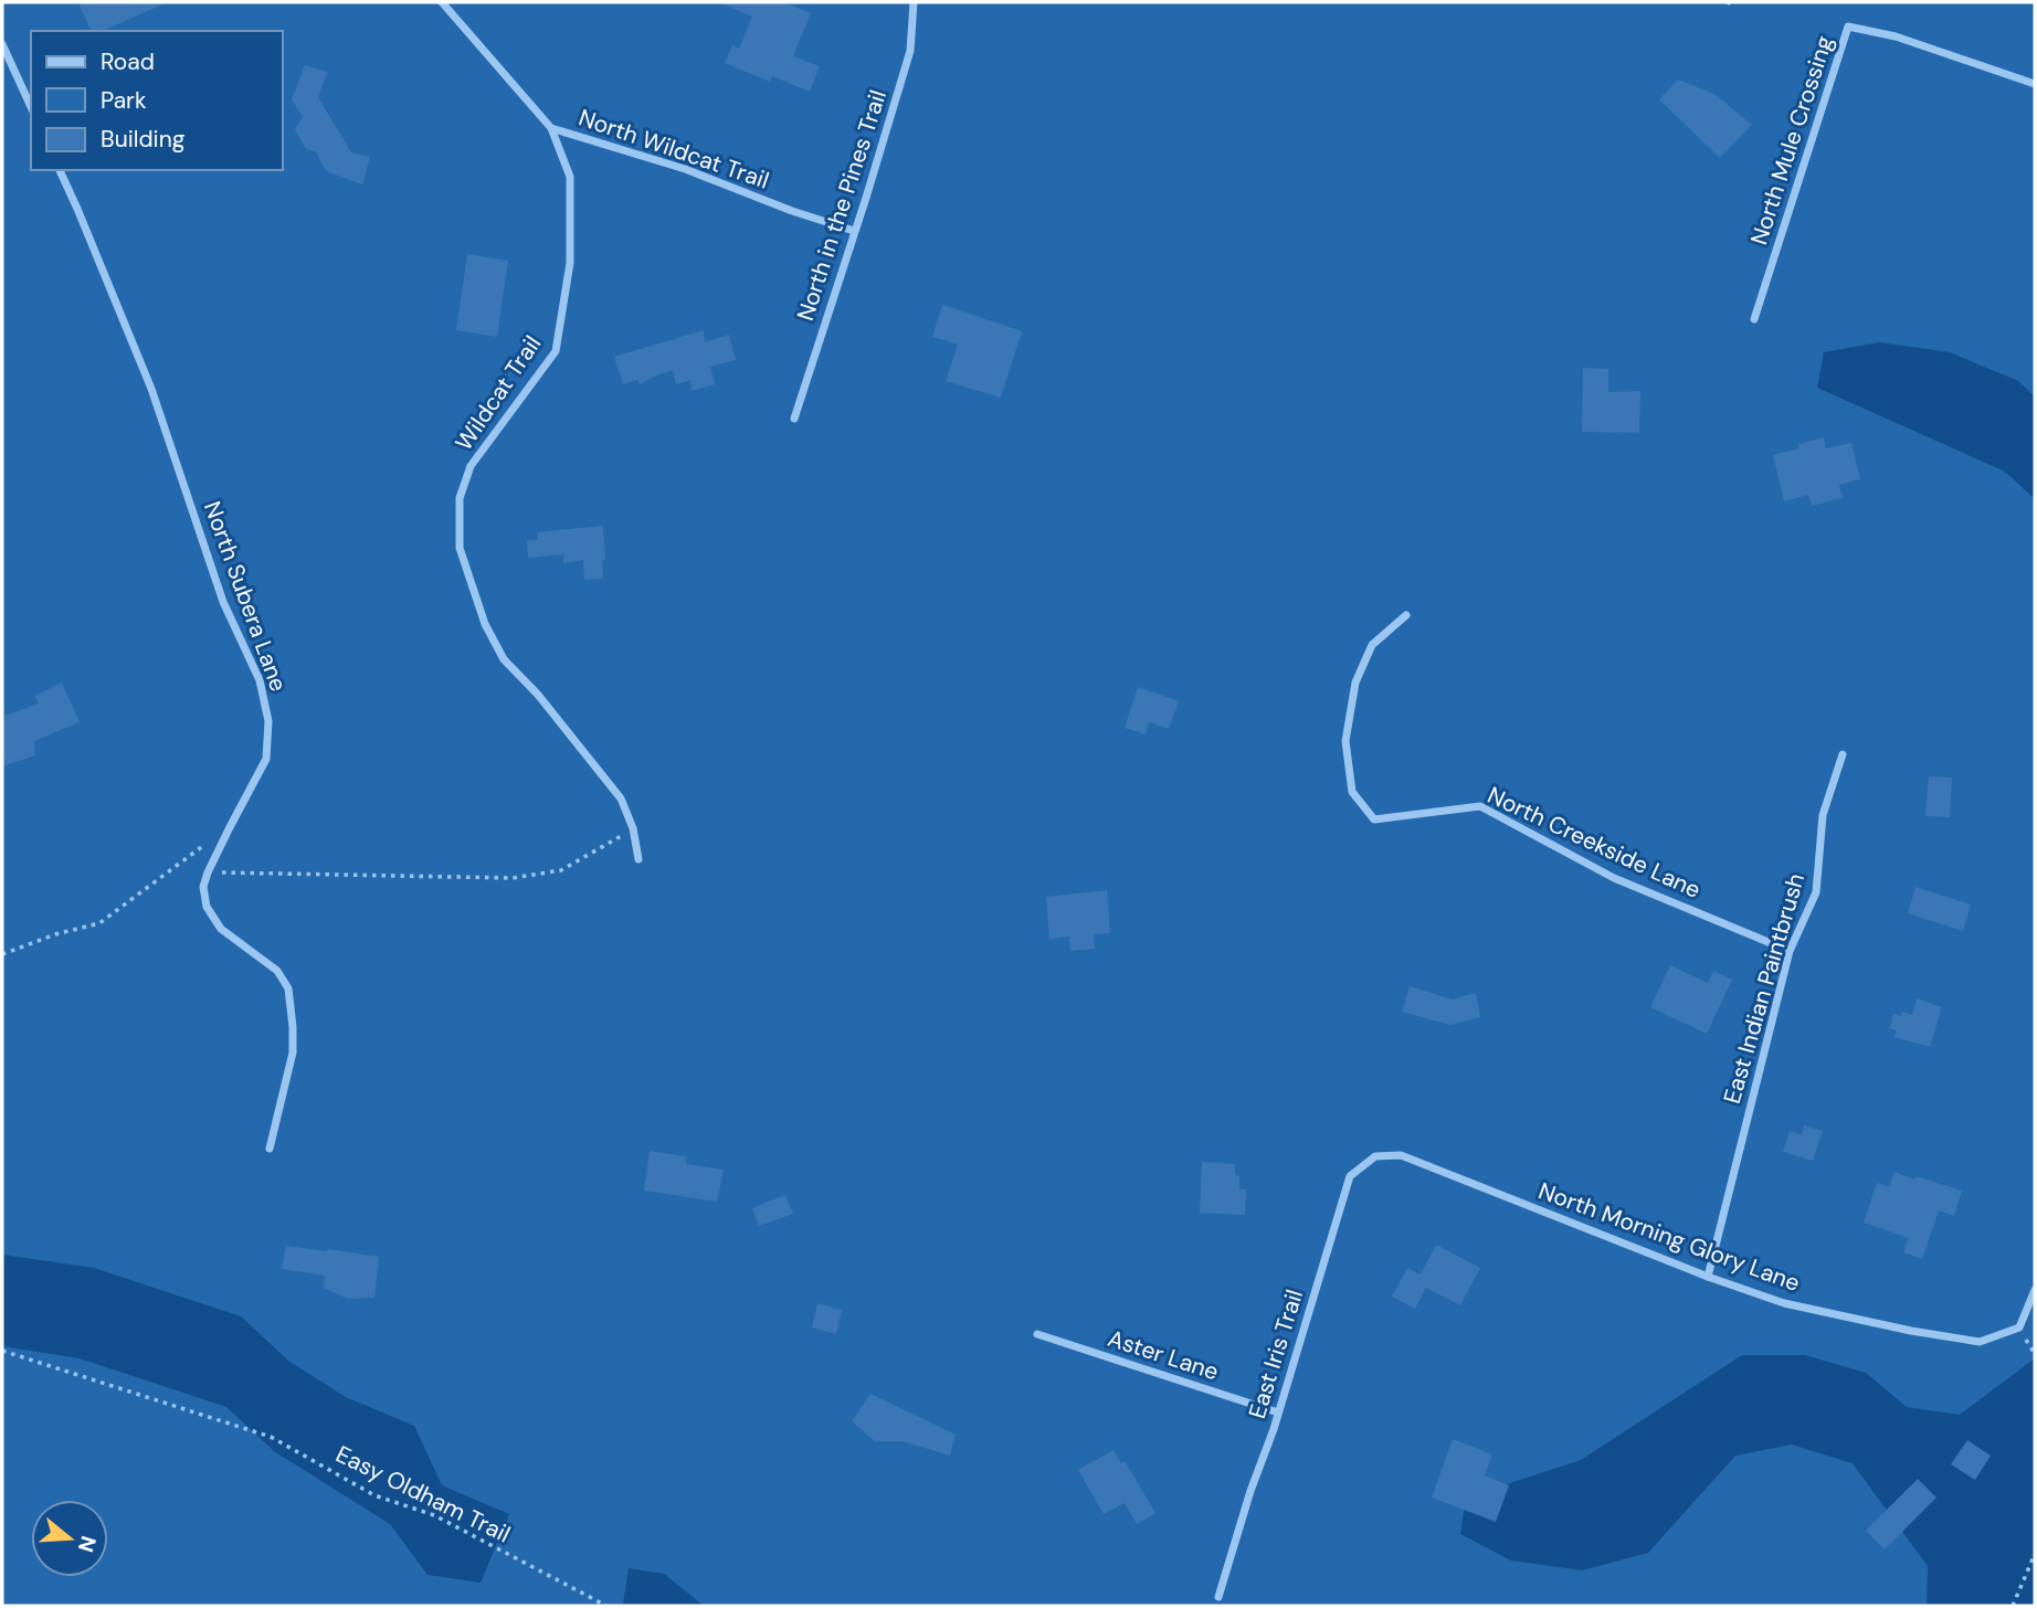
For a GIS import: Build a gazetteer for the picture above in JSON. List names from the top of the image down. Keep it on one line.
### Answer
{"streets":{"street":["North Mule Crossing","North Wildcat Trail","North in the Pines Trail","Wildcat Trail","North Subera Lane","North Creekside Lane","East Indian Paintbrush","North Morning Glory Lane","East Iris Trail","Aster Lane"],"path":["Easy Oldham Trail"]},"crossings":[["North Wildcat Trail","North in the Pines Trail"],["North Wildcat Trail","Wildcat Trail"],["North Creekside Lane","East Indian Paintbrush"],["East Indian Paintbrush","North Morning Glory Lane"],["North Morning Glory Lane","East Iris Trail"],["East Iris Trail","Aster Lane"]],"legend":["Road","Park","Building"],"north":"right"}
